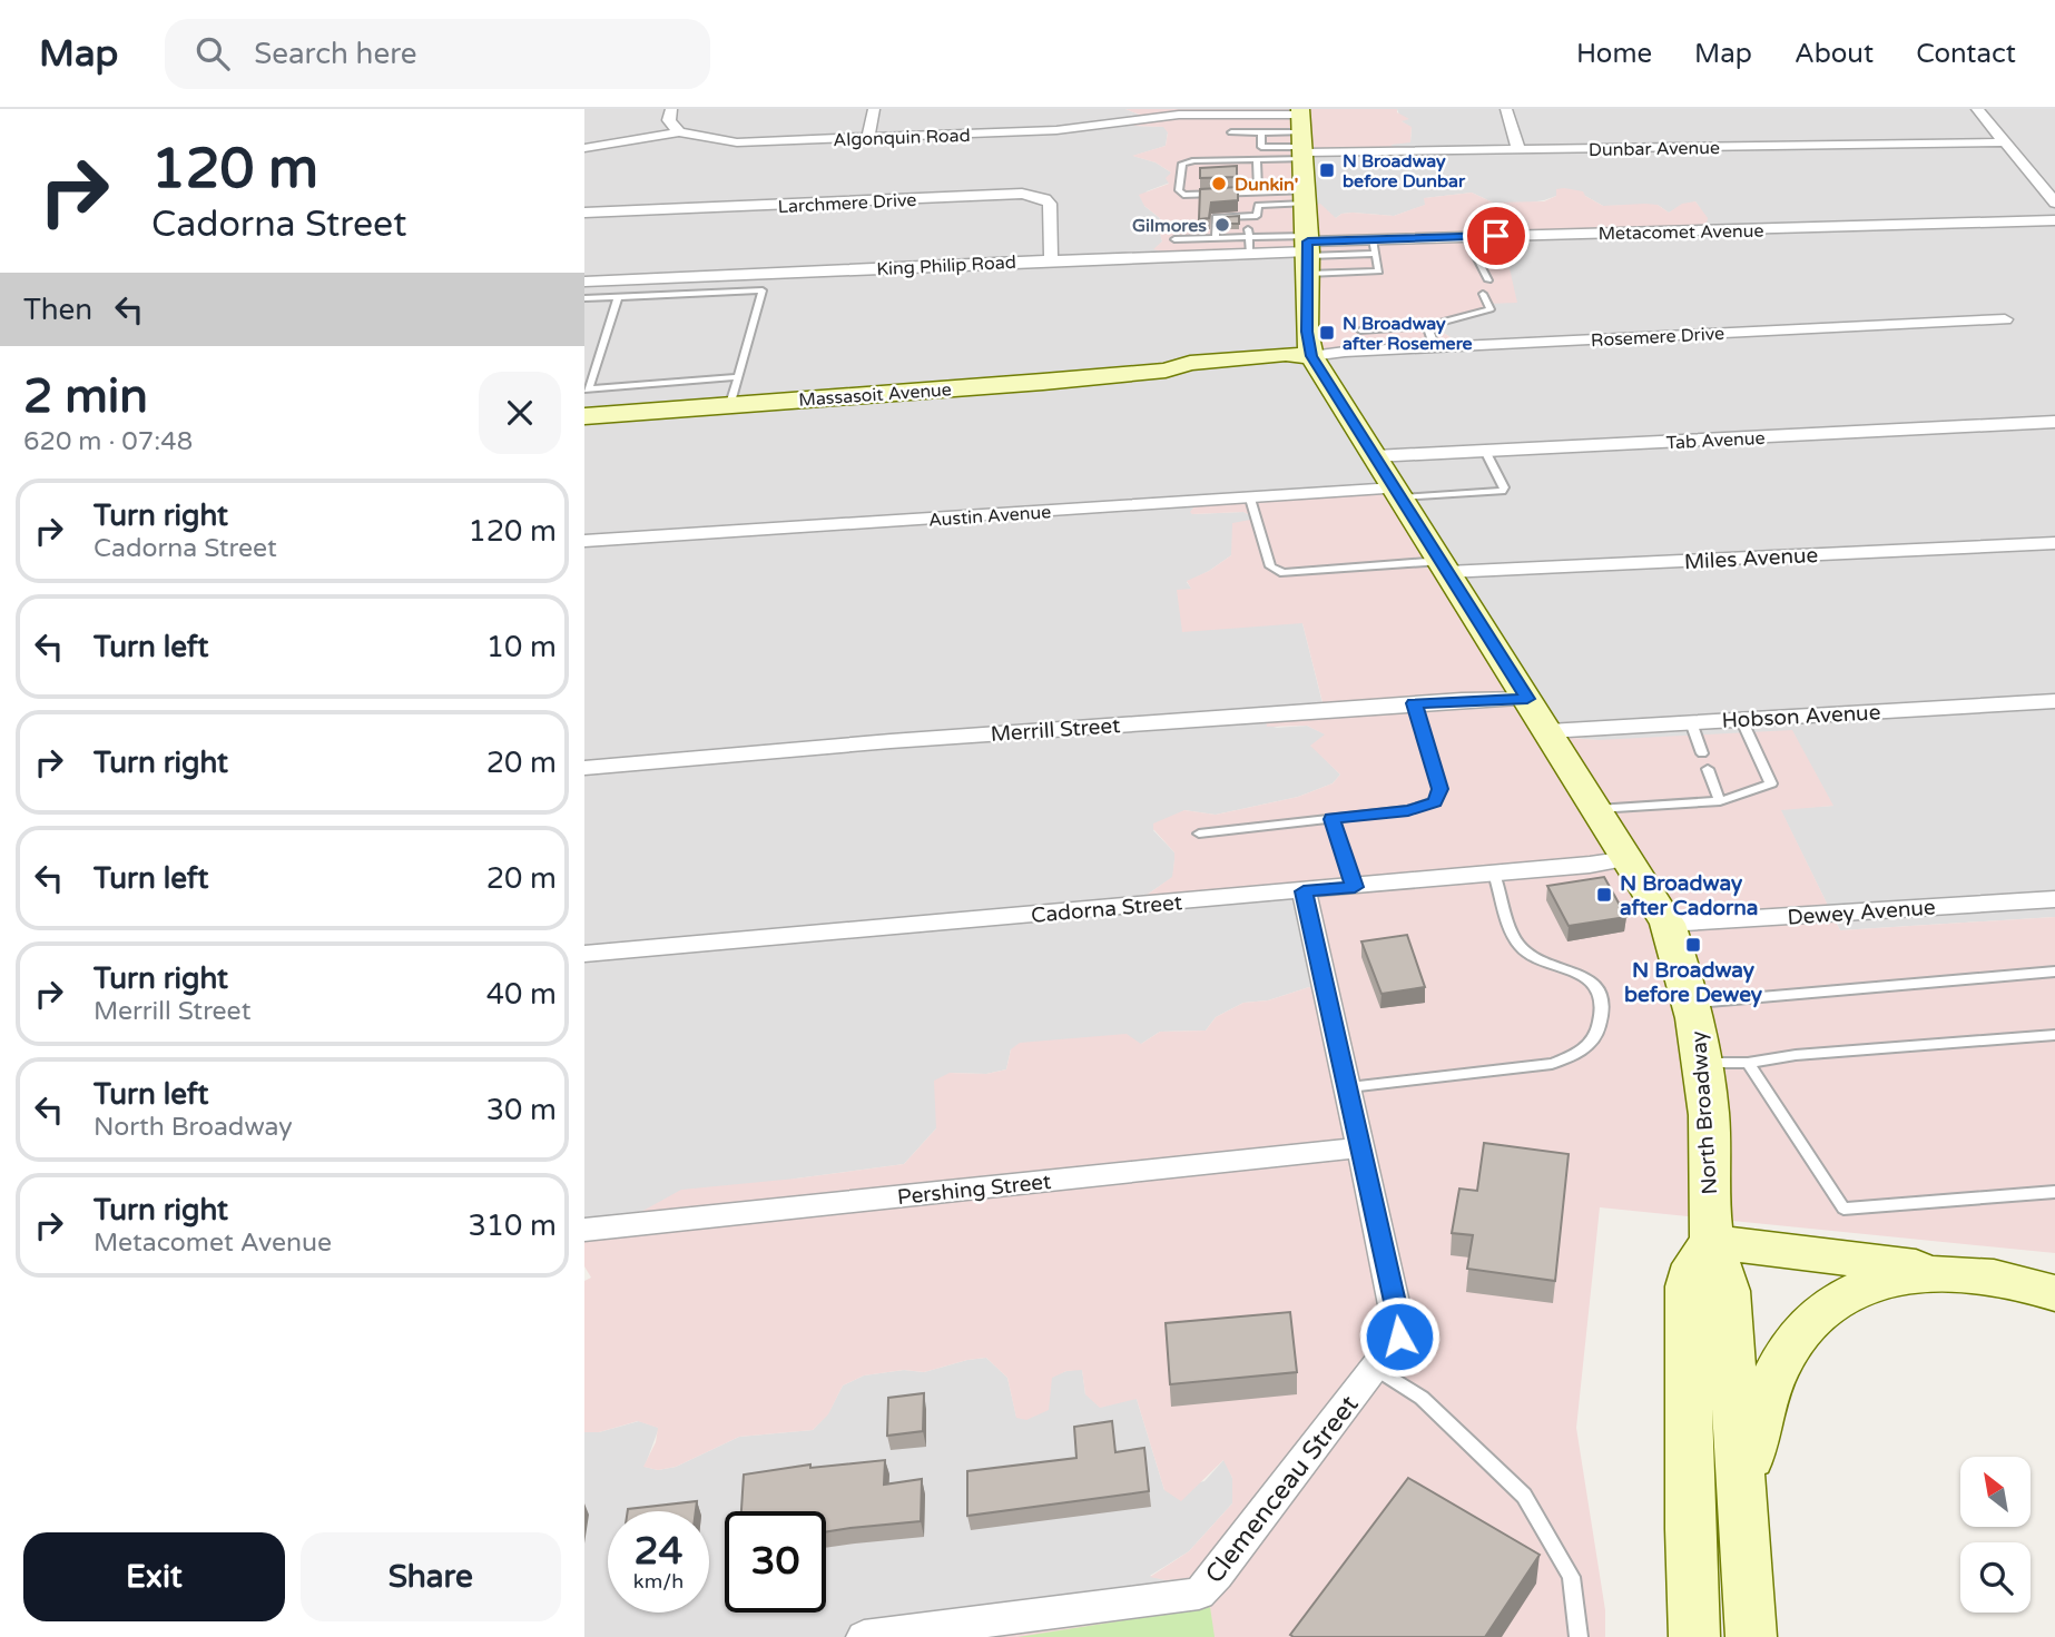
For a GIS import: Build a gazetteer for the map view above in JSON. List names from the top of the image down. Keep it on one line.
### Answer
{"streets":{"main road":["Massasoit Avenue","North Broadway"],"street":["Algonquin Road","Dunbar Avenue","Larchmere Drive","Metacomet Avenue","King Philip Road","Rosemere Drive","Tab Avenue","Austin Avenue","Miles Avenue","Hobson Avenue","Merrill Street","Cadorna Street","Dewey Avenue","Pershing Street","Clemenceau Street"]},"crossings":[["Algonquin Road","Dunbar Avenue"],["Algonquin Road","North Broadway"],["Dunbar Avenue","North Broadway"],["Larchmere Drive","King Philip Road"],["Metacomet Avenue","King Philip Road"],["Metacomet Avenue","North Broadway"],["King Philip Road","North Broadway"],["Rosemere Drive","Massasoit Avenue"],["Rosemere Drive","North Broadway"],["Massasoit Avenue","North Broadway"],["Tab Avenue","North Broadway"],["Austin Avenue","North Broadway"],["Miles Avenue","North Broadway"],["Hobson Avenue","North Broadway"],["Merrill Street","North Broadway"],["Cadorna Street","North Broadway"],["Cadorna Street","Clemenceau Street"],["Dewey Avenue","North Broadway"],["Pershing Street","Clemenceau Street"]],"places":{"transit":["N Broadway before Dunbar","N Broadway after Rosemere","N Broadway after Cadorna","N Broadway before Dewey"],"other":["Dunkin'","Gilmores"]},"north":"top left","page":{"header":"Map","search":"Search here","nav":["Home","Map","About","Contact"],"turn":["120 m","Cadorna Street"],"then":"Then","heading":["2 min","620 m · 07:48"],"list":[{"name":"Turn right","note":"Cadorna Street","value":"120 m"},{"name":"Turn left","value":"10 m"},{"name":"Turn right","value":"20 m"},{"name":"Turn left","value":"20 m"},{"name":"Turn right","note":"Merrill Street","value":"40 m"},{"name":"Turn left","note":"North Broadway","value":"30 m"},{"name":"Turn right","note":"Metacomet Avenue","value":"310 m"}],"speed":"24 km/h","limit":"30","buttons":["Exit","Share"]}}
